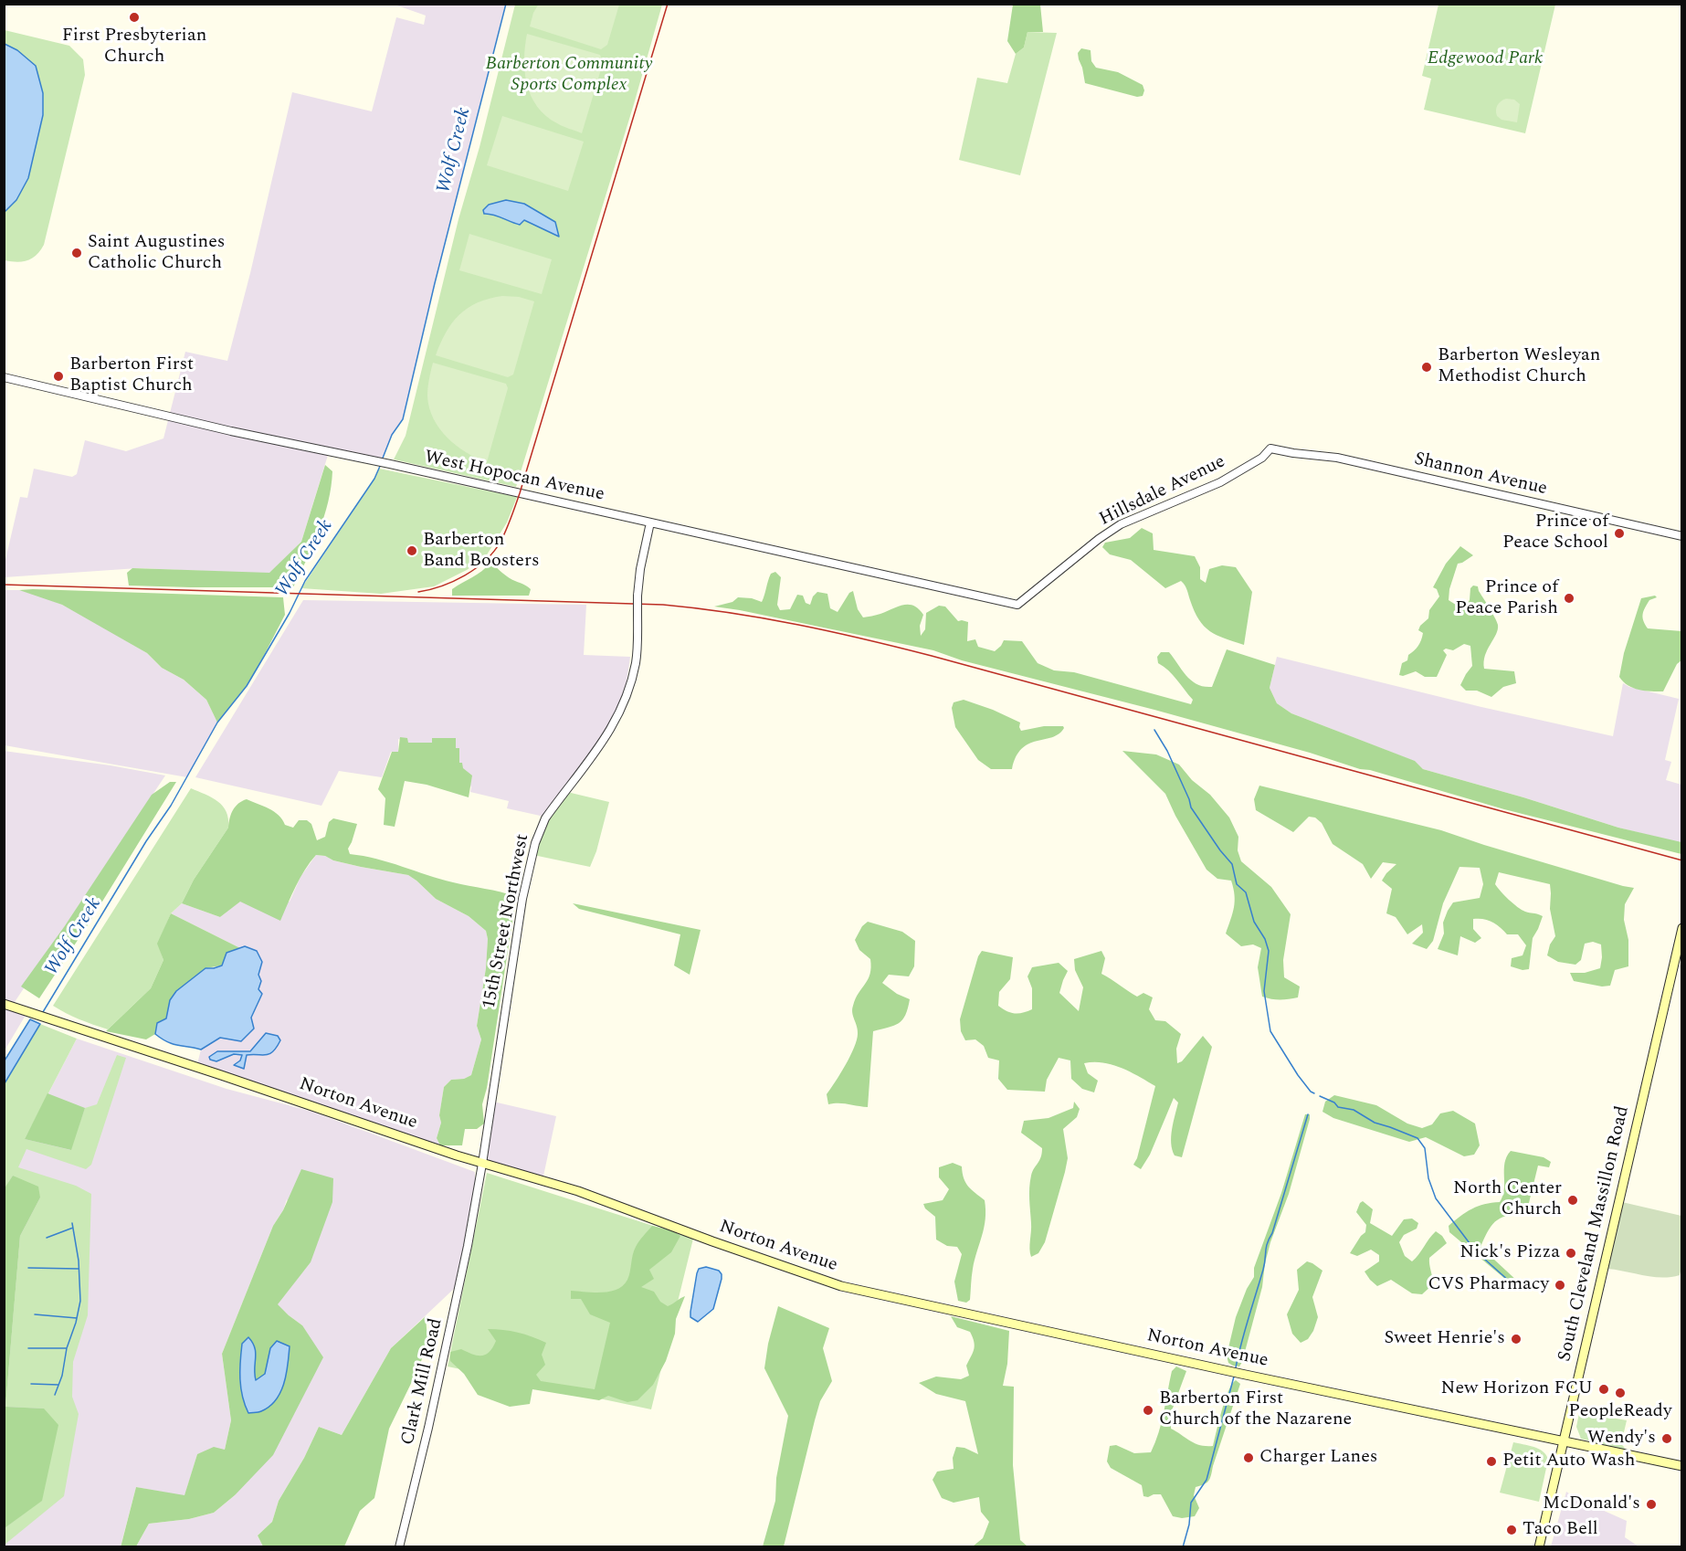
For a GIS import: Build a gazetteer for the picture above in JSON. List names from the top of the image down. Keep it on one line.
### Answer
{"streets":{"main road":["Norton Avenue","South Cleveland Massillon Road"],"street":["Shannon Avenue","West Hopocan Avenue","Hillsdale Avenue","15th Street Northwest","Clark Mill Road"]},"crossings":[["Shannon Avenue","Hillsdale Avenue"],["West Hopocan Avenue","Hillsdale Avenue"],["West Hopocan Avenue","15th Street Northwest"],["15th Street Northwest","Norton Avenue"],["15th Street Northwest","Clark Mill Road"],["Norton Avenue","South Cleveland Massillon Road"]],"water":["Wolf Creek"],"parks":["Edgewood Park","Barberton Community Sports Complex"],"places":["First Presbyterian Church","Saint Augustines Catholic Church","Barberton Wesleyan Methodist Church","Barberton First Baptist Church","Prince of Peace School","Barberton Band Boosters","Prince of Peace Parish","North Center Church","Nick's Pizza","CVS Pharmacy","Sweet Henrie's","New Horizon FCU","PeopleReady","Barberton First Church of the Nazarene","Wendy's","Charger Lanes","Petit Auto Wash","McDonald's","Taco Bell"]}
